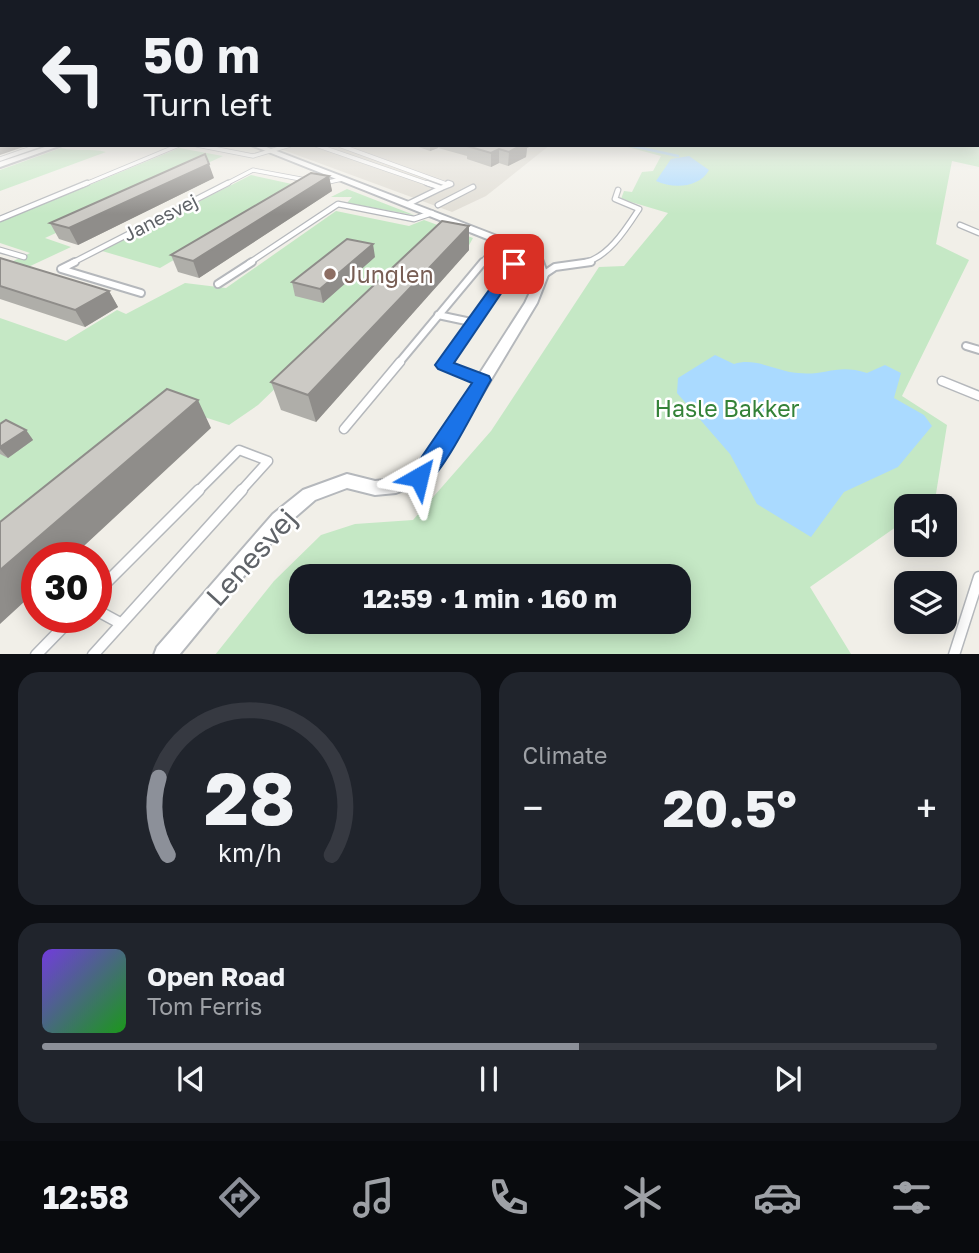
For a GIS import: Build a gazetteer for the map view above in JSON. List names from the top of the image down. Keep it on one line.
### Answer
{"streets":{"street":["Janesvej","Lenesvej"]},"crossings":[["Janesvej","Lenesvej"]],"parks":["Hasle Bakker"],"places":["Junglen"],"page":{"turn":["50 m","Turn left"],"limit":"30","trip":"12:59 · 1 min · 160 m","tile":"Climate","heat":["−","20.5°","+"],"song":["Open Road","Tom Ferris"],"tabs":"12:58","gauge":["28","km/h"]}}
